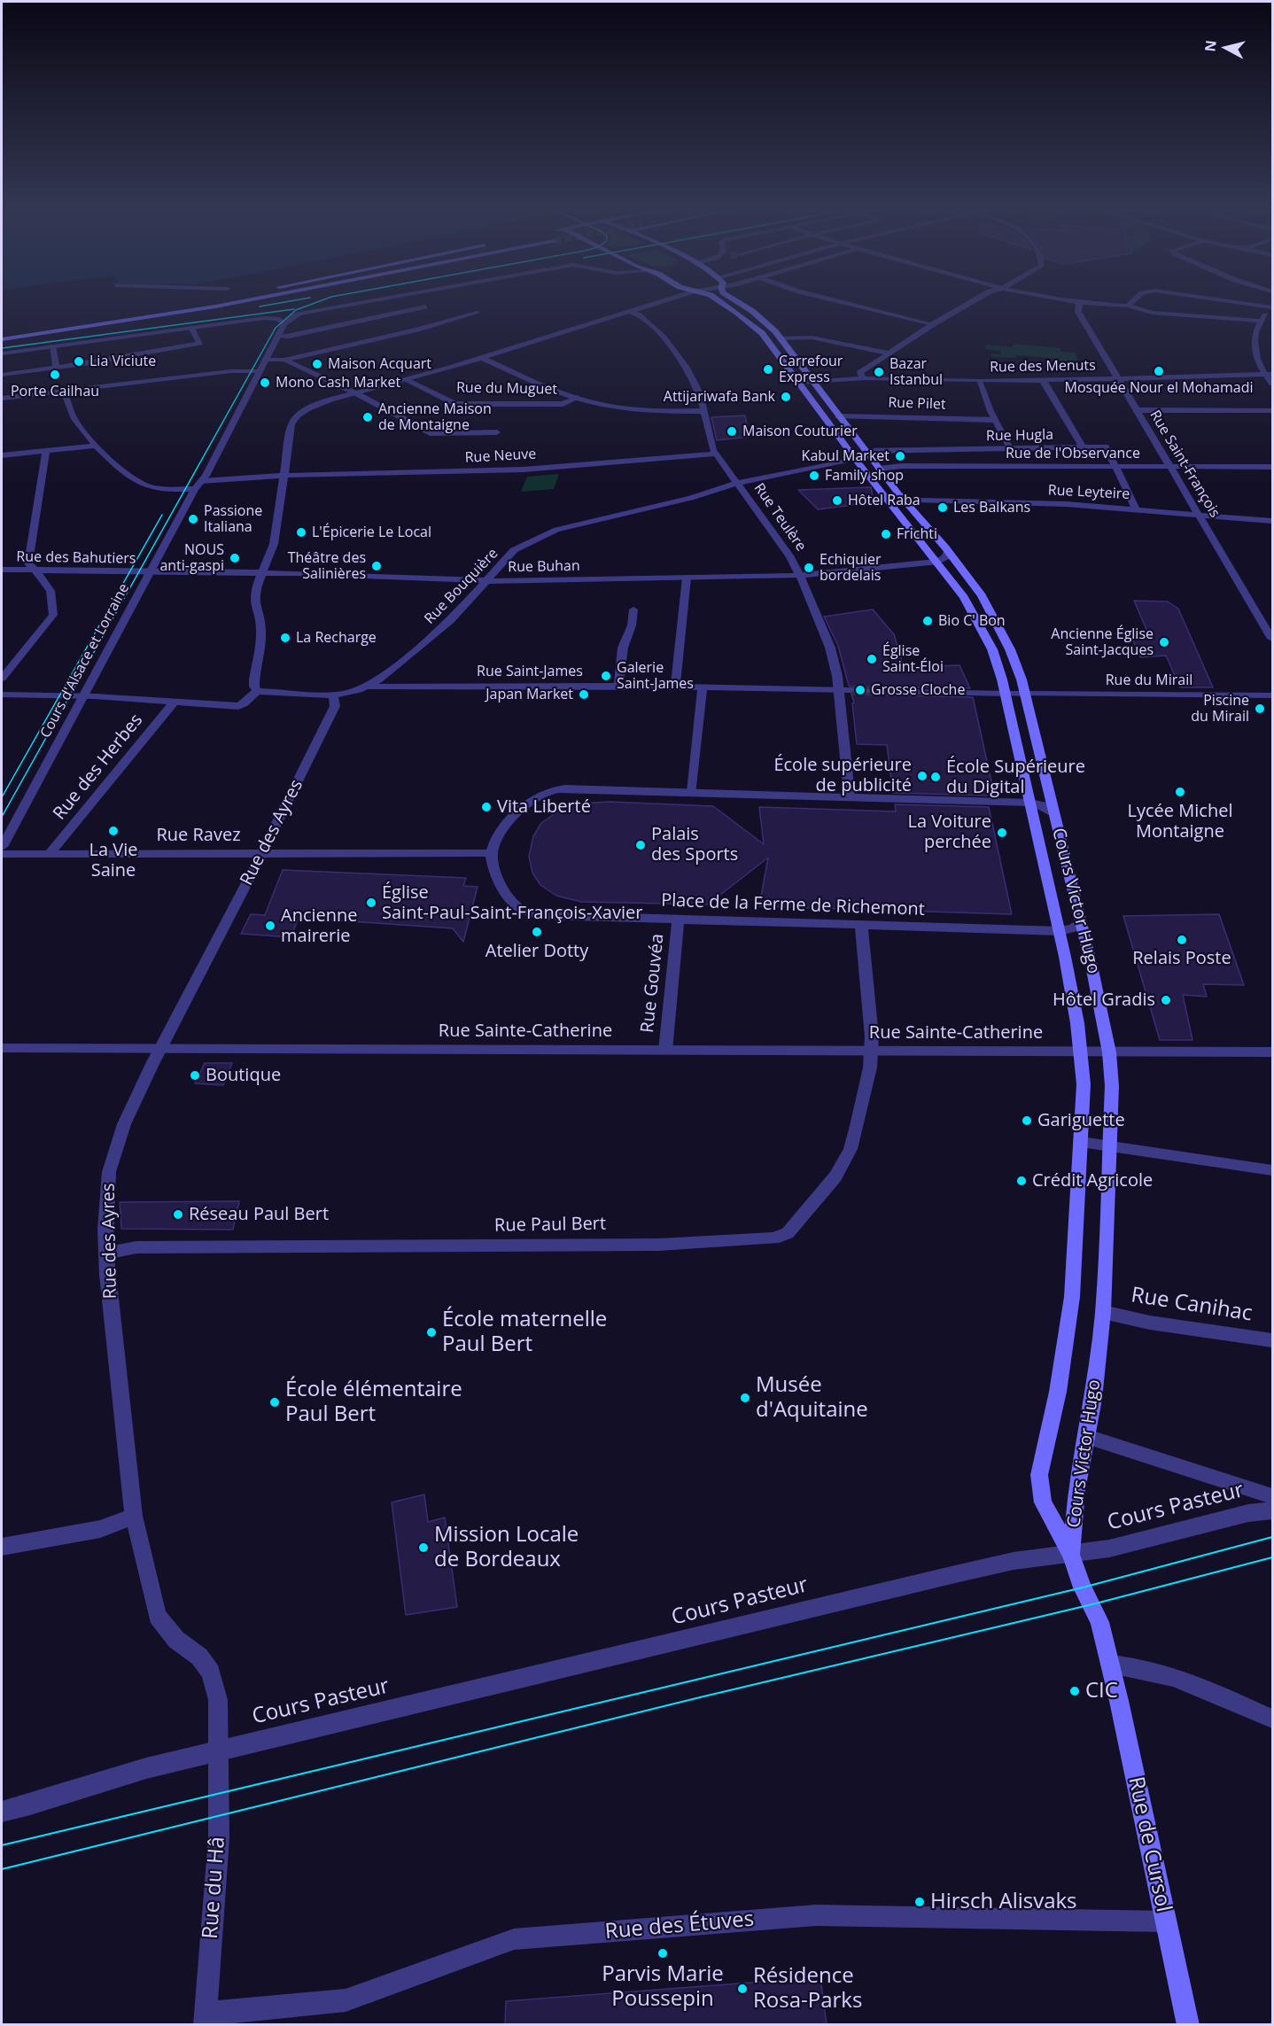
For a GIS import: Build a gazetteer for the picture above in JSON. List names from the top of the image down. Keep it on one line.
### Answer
{"streets":{"main road":["Cours Victor Hugo","Rue de Cursol"],"street":["Rue des Menuts","Rue du Muguet","Rue Pilet","Rue Hugla","Rue de l'Observance","Rue Neuve","Rue Saint-François","Rue Leyteire","Rue Teulère","Rue des Bahutiers","Rue Buhan","Rue Bouquière","Cours d'Alsace et Lorraine","Rue Saint-James","Rue du Mirail","Rue des Herbes","Rue des Ayres","Rue Ravez","Place de la Ferme de Richemont","Rue Gouvéa","Rue Sainte-Catherine","Rue Paul Bert","Rue Canihac","Cours Pasteur","Rue du Hâ","Rue des Étuves"]},"crossings":[["Rue des Menuts","Rue Saint-François"],["Rue des Menuts","Cours Victor Hugo"],["Rue Pilet","Cours Victor Hugo"],["Rue Hugla","Rue de l'Observance"],["Rue Hugla","Rue Leyteire"],["Rue Hugla","Cours Victor Hugo"],["Rue de l'Observance","Rue Saint-François"],["Rue de l'Observance","Cours Victor Hugo"],["Rue Neuve","Rue Teulère"],["Rue Neuve","Cours d'Alsace et Lorraine"],["Rue Saint-François","Rue Leyteire"],["Rue Leyteire","Cours Victor Hugo"],["Rue Teulère","Rue Buhan"],["Rue Teulère","Rue Bouquière"],["Rue Teulère","Rue Saint-James"],["Rue des Bahutiers","Rue Buhan"],["Rue des Bahutiers","Cours d'Alsace et Lorraine"],["Rue Buhan","Rue Bouquière"],["Rue Buhan","Cours d'Alsace et Lorraine"],["Rue Buhan","Cours Victor Hugo"],["Rue Bouquière","Rue Saint-James"],["Rue Bouquière","Cours Victor Hugo"],["Rue du Mirail","Cours Victor Hugo"],["Rue des Herbes","Rue Ravez"],["Rue des Ayres","Rue Ravez"],["Rue des Ayres","Rue Sainte-Catherine"],["Rue des Ayres","Rue Paul Bert"],["Rue des Ayres","Cours Pasteur"],["Rue des Ayres","Rue du Hâ"],["Rue Ravez","Place de la Ferme de Richemont"],["Cours Victor Hugo","Place de la Ferme de Richemont"],["Cours Victor Hugo","Rue Sainte-Catherine"],["Cours Victor Hugo","Rue Canihac"],["Cours Victor Hugo","Cours Pasteur"],["Cours Victor Hugo","Rue de Cursol"],["Place de la Ferme de Richemont","Rue Gouvéa"],["Place de la Ferme de Richemont","Rue Paul Bert"],["Rue Gouvéa","Rue Sainte-Catherine"],["Rue Sainte-Catherine","Rue Paul Bert"],["Cours Pasteur","Rue de Cursol"],["Cours Pasteur","Rue du Hâ"],["Rue de Cursol","Rue des Étuves"],["Rue du Hâ","Rue des Étuves"]],"places":["Lia Viciute","Maison Acquart","Carrefour Express","Mosquée Nour el Mohamadi","Bazar Istanbul","Porte Cailhau","Mono Cash Market","Attijariwafa Bank","Ancienne Maison de Montaigne","Maison Couturier","Kabul Market","Family shop","Hôtel Raba","Les Balkans","Passione Italiana","L'Épicerie Le Local","Frichti","NOUS anti-gaspi","Théâtre des Salinières","Echiquier bordelais","Bio C' Bon","La Recharge","Ancienne Église Saint-Jacques","Église Saint-Éloi","Galerie Saint-James","Grosse Cloche","Japan Market","Piscine du Mirail","École supérieure de publicité","École Supérieure du Digital","Lycée Michel Montaigne","Vita Liberté","La Vie Saine","La Voiture perchée","Palais des Sports","Église Saint-Paul-Saint-François-Xavier","Ancienne mairerie","Atelier Dotty","Relais Poste","Hôtel Gradis","Boutique","Gariguette","Crédit Agricole","Réseau Paul Bert","École maternelle Paul Bert","Musée d'Aquitaine","École élémentaire Paul Bert","Mission Locale de Bordeaux","CIC","Hirsch Alisvaks","Parvis Marie Poussepin","Résidence Rosa-Parks"],"north":"left"}
